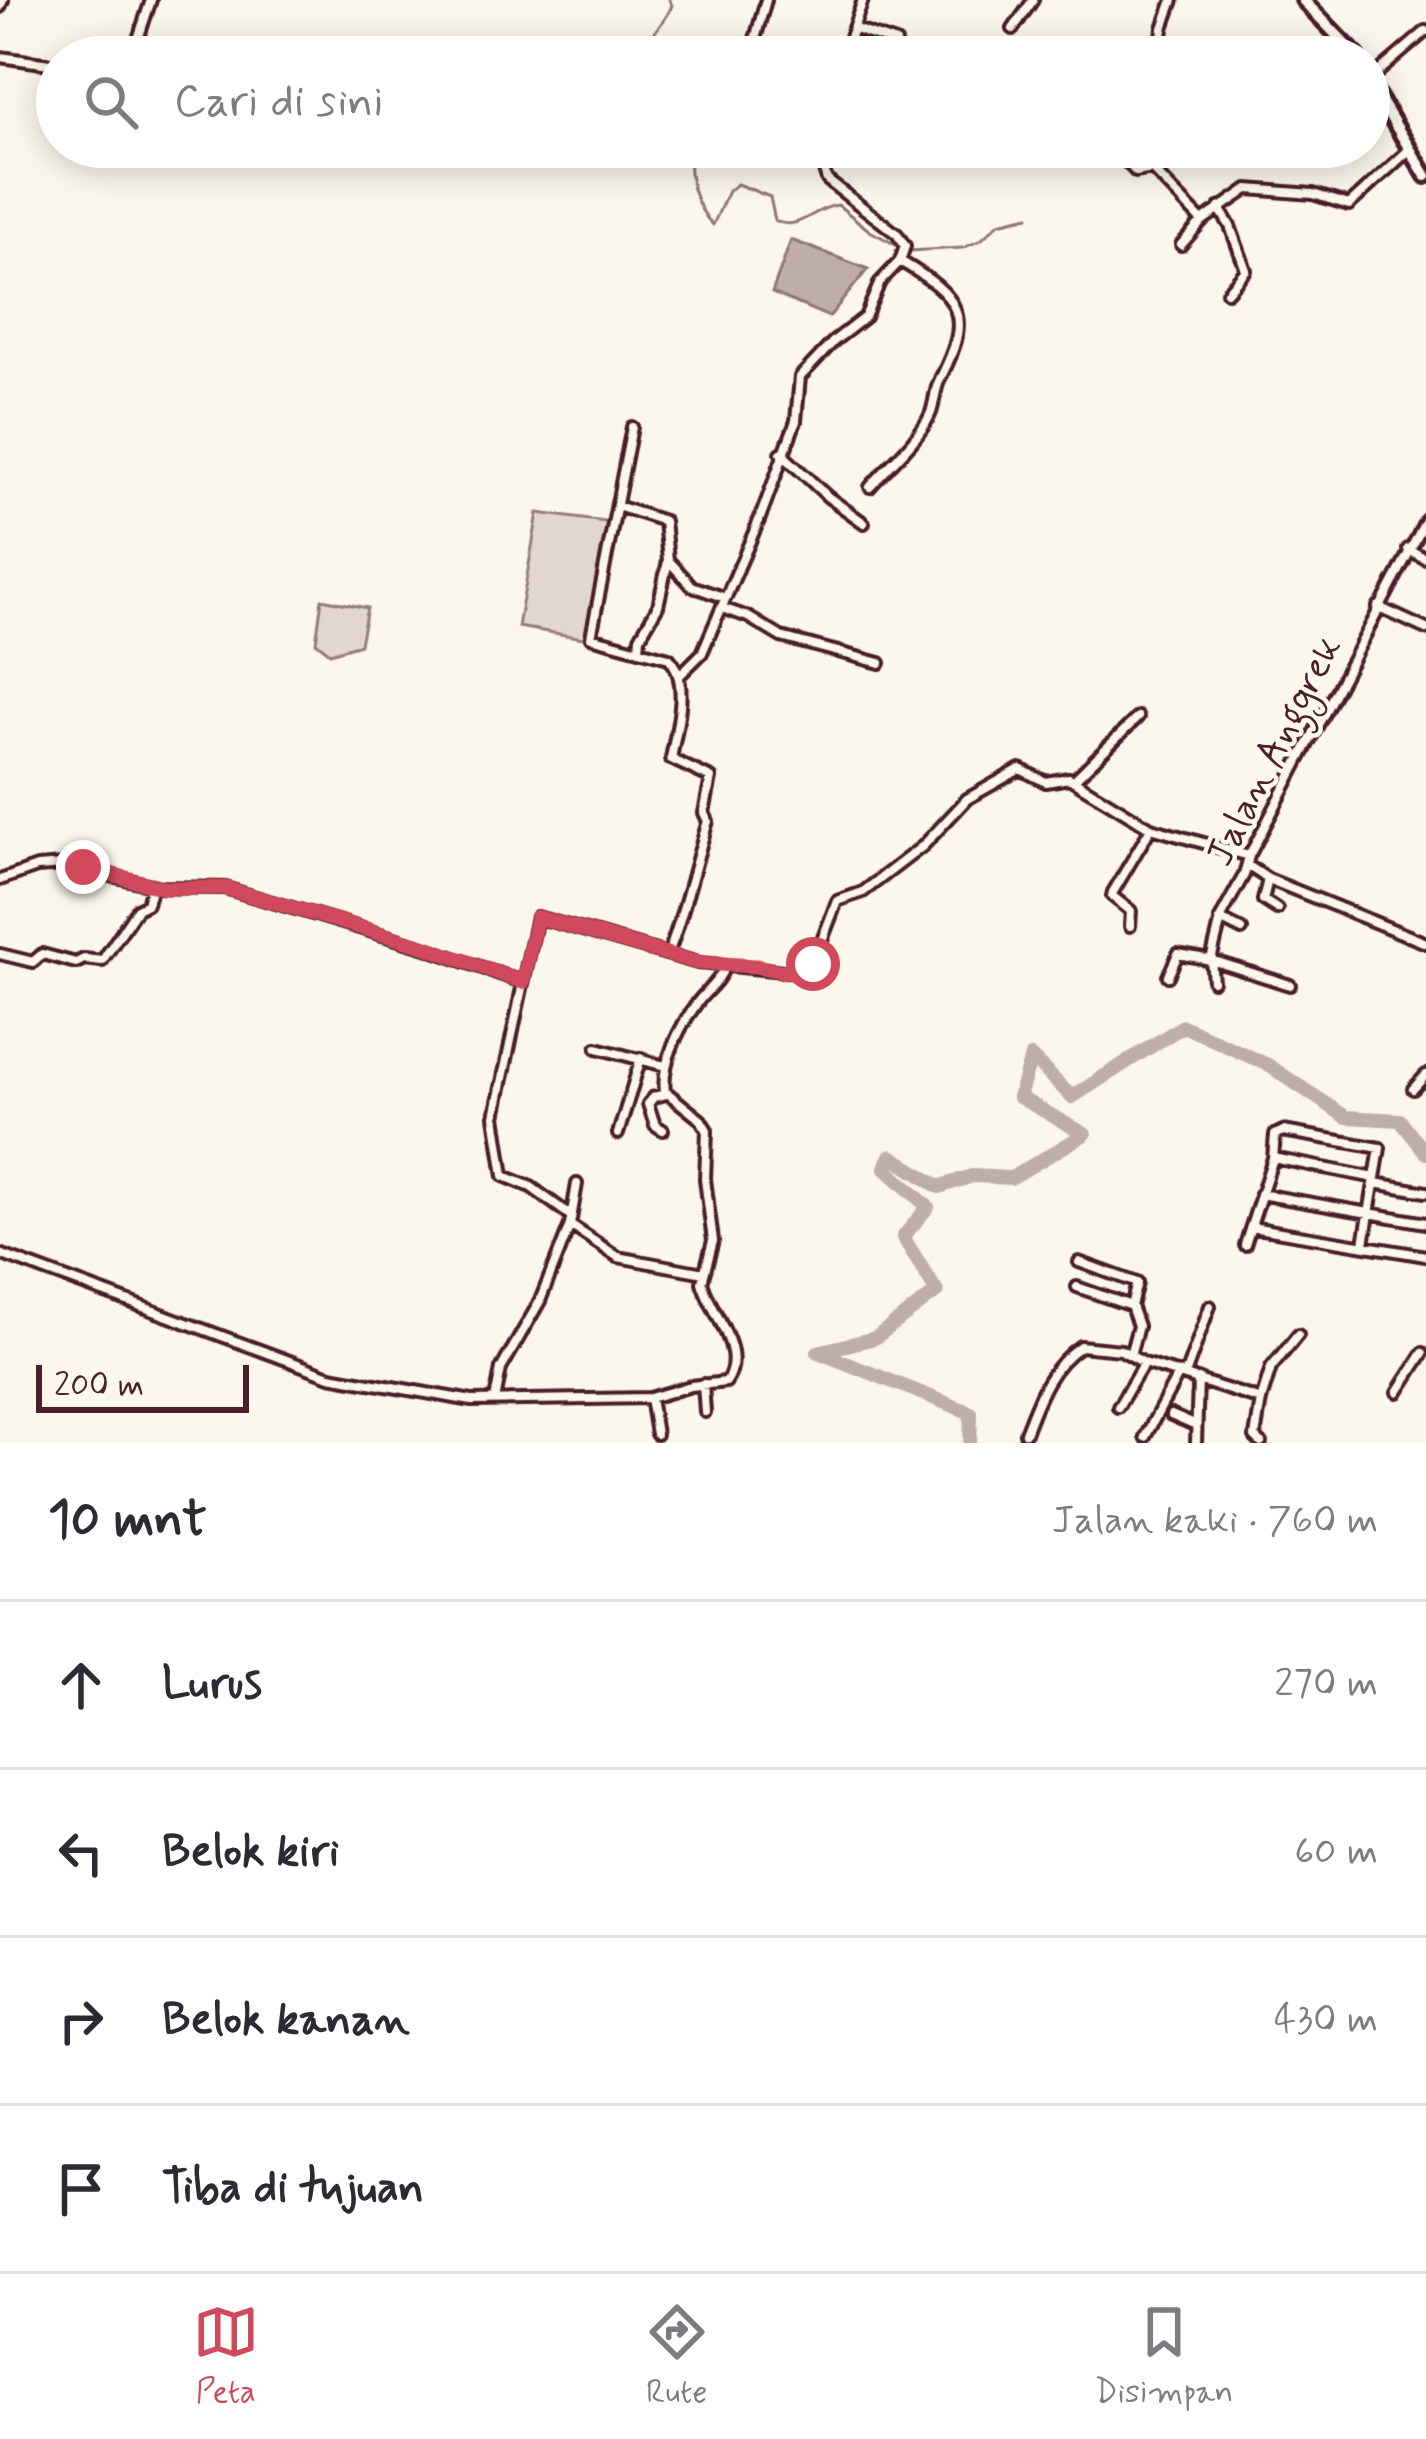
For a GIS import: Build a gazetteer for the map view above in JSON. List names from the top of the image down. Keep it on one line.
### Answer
{"streets":{"street":["Jalan Anggrek"]},"scale_bar":"200 m","page":{"search":"Cari di sini","scale":"200 m","heading":["10 mnt","Jalan kaki · 760 m"],"list":[["Lurus","270 m"],["Belok kiri","60 m"],["Belok kanan","430 m"],"Tiba di tujuan"],"nav":["Peta","Rute","Disimpan"]}}
